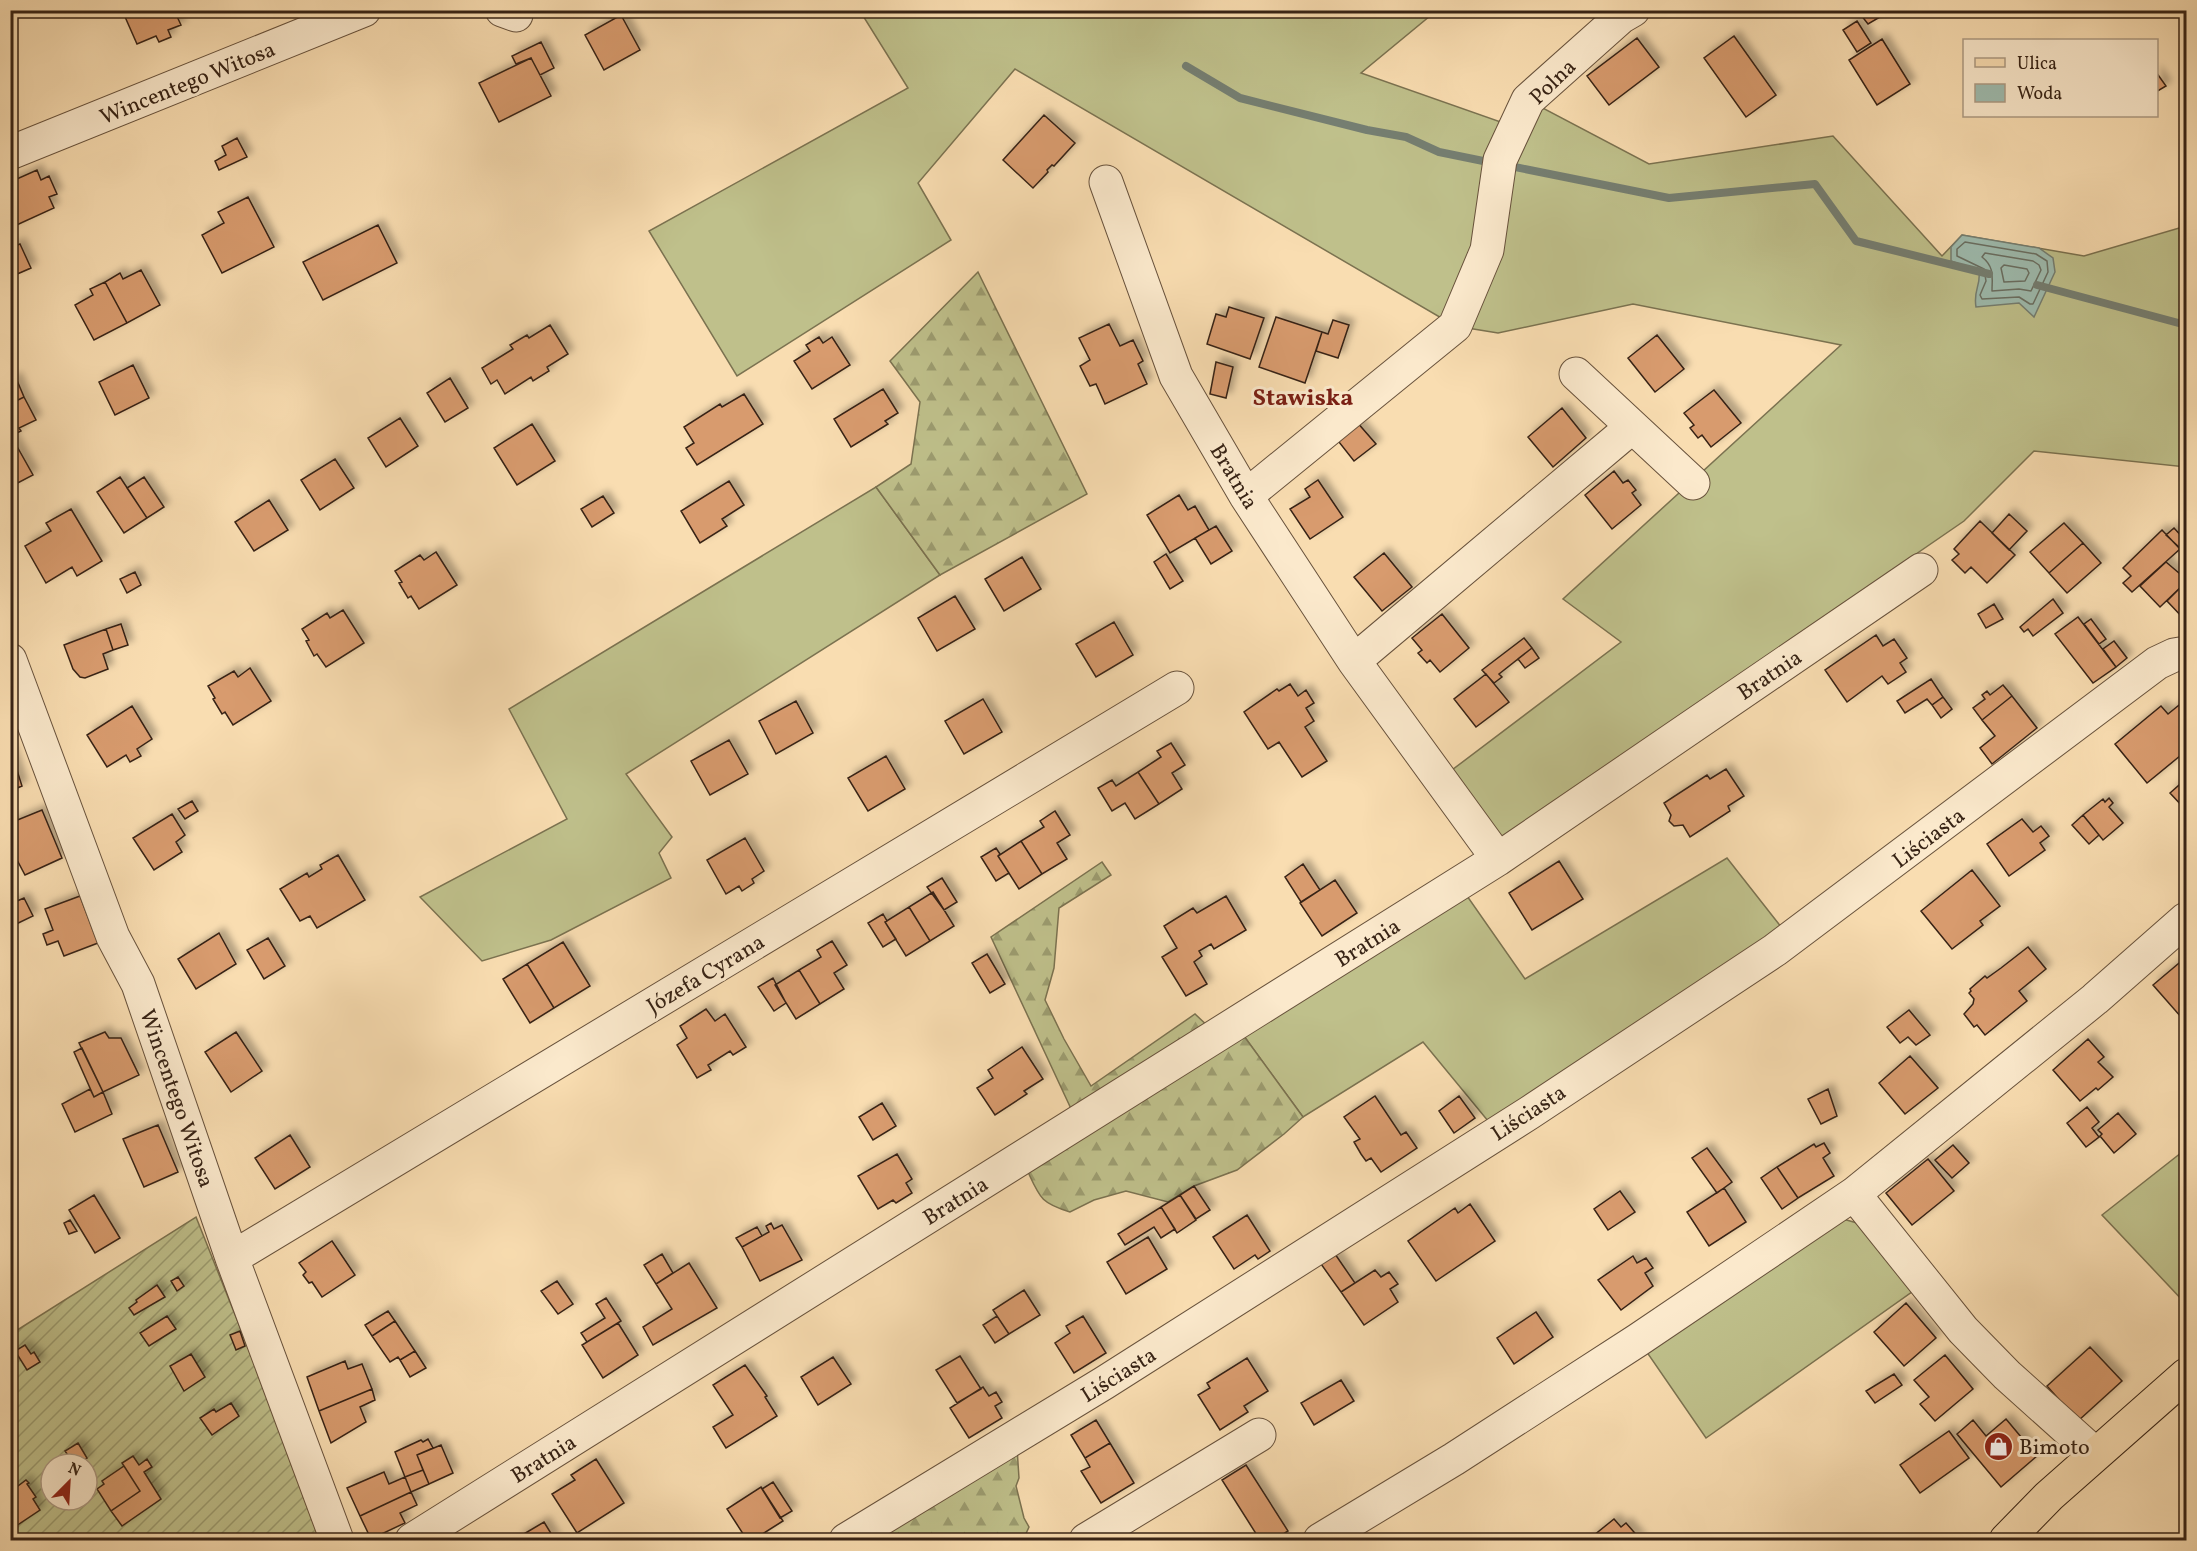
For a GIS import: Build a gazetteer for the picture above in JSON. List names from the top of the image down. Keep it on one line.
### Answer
{"streets":{"street":["Polna","Wincentego Witosa","Bratnia","Liściasta","Józefa Cyrana"]},"crossings":[["Polna","Bratnia"],["Wincentego Witosa","Józefa Cyrana"]],"districts":["Stawiska"],"places":{"shop":["Bimoto"]},"legend":["Ulica","Woda"],"north":"top right"}
